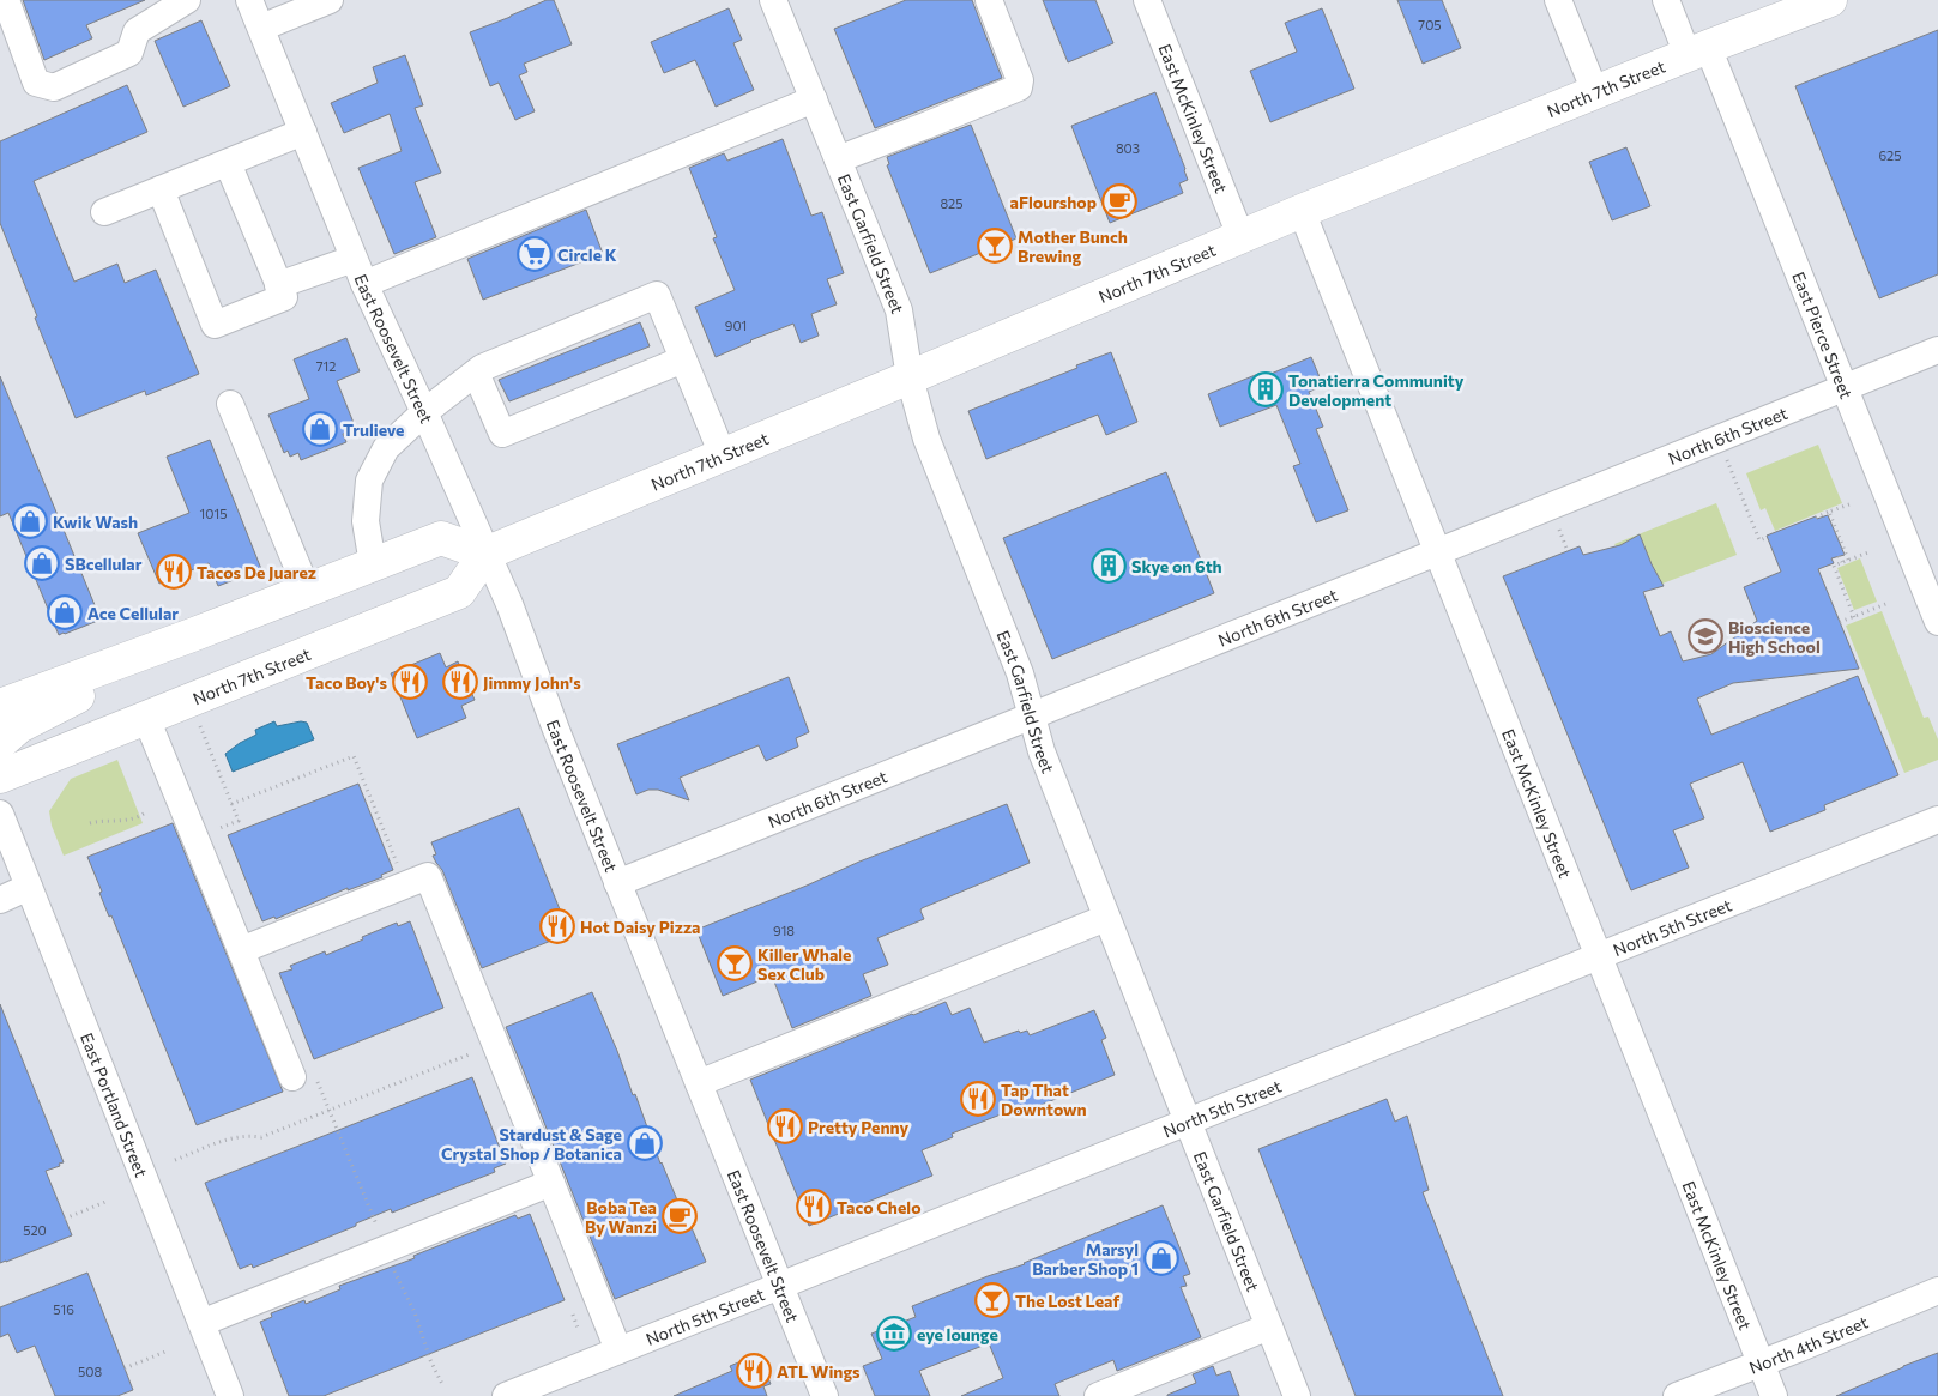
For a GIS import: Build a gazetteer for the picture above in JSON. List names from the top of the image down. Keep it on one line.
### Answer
{"streets":{"main road":["North 7th Street"],"street":["East McKinley Street","East Garfield Street","East Pierce Street","East Roosevelt Street","North 6th Street","North 5th Street","East Portland Street","North 4th Street"]},"crossings":[["North 7th Street","East McKinley Street"],["North 7th Street","East Garfield Street"],["North 7th Street","East Pierce Street"],["North 7th Street","East Roosevelt Street"],["East McKinley Street","North 6th Street"],["East McKinley Street","North 5th Street"],["East McKinley Street","North 4th Street"],["East Garfield Street","North 6th Street"],["East Garfield Street","North 5th Street"],["East Pierce Street","North 6th Street"],["East Roosevelt Street","North 6th Street"],["East Roosevelt Street","North 5th Street"]],"places":{"cafe":["aFlourshop","Boba Tea By Wanzi"],"bar":["Mother Bunch Brewing","Killer Whale Sex Club","The Lost Leaf"],"supermarket":["Circle K"],"building":["Tonatierra Community Development","Skye on 6th"],"shop":["Trulieve","Kwik Wash","SBcellular","Ace Cellular","Stardust & Sage Crystal Shop / Botanica","Marsyl Barber Shop 1"],"restaurant":["Tacos De Juarez","Taco Boy's","Jimmy John's","Hot Daisy Pizza","Tap That Downtown","Pretty Penny","Taco Chelo","ATL Wings"],"school or university":["Bioscience High School"],"museum":["eye lounge"]},"house_numbers":["705","803","625","825","901","712","1015","918","520","516","508"]}
